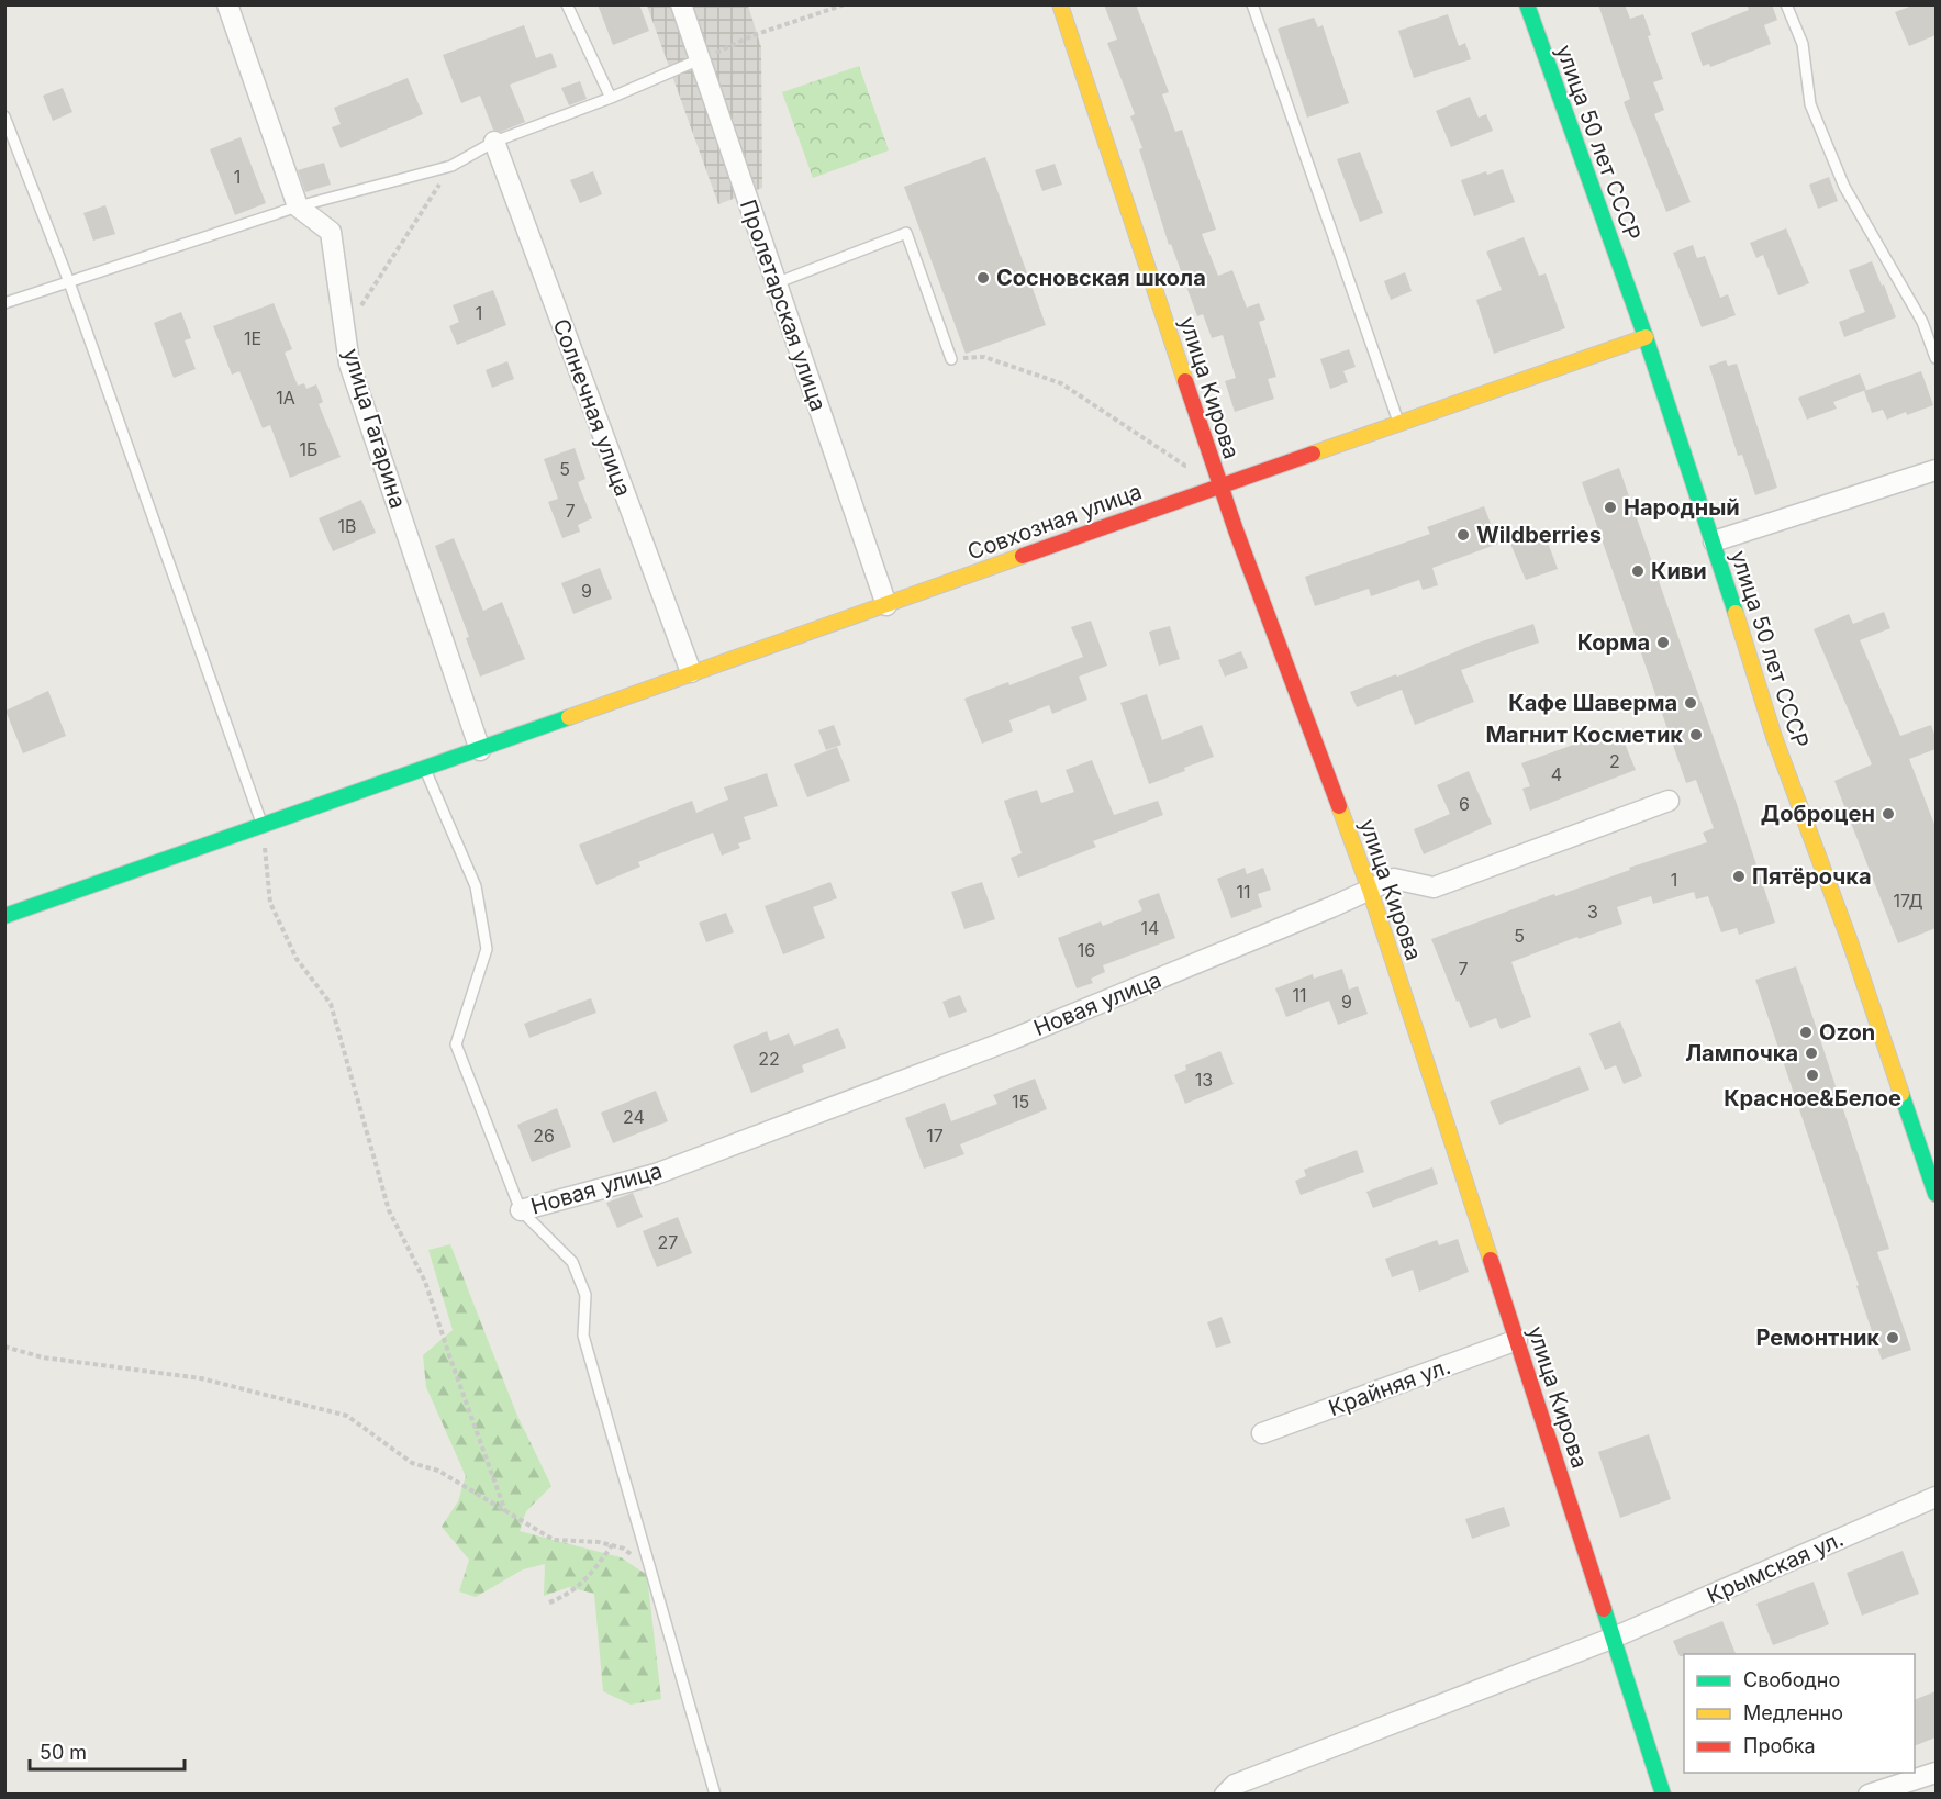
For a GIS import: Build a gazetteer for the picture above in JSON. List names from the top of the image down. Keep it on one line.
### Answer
{"streets":{"main road":["улица 50 лет СССР","улица Кирова","Совхозная улица"],"street":["Пролетарская улица","Солнечная улица","улица Гагарина","Новая улица","Крайняя ул.","Крымская ул."]},"crossings":[["улица 50 лет СССР","Совхозная улица"],["Пролетарская улица","Совхозная улица"],["улица Кирова","Совхозная улица"],["улица Кирова","Новая улица"],["улица Кирова","Крайняя ул."],["улица Кирова","Крымская ул."],["Солнечная улица","Совхозная улица"],["улица Гагарина","Совхозная улица"]],"places":["Сосновская школа","Народный","Wildberries","Киви","Корма","Кафе Шаверма","Магнит Косметик","Доброцен","Пятёрочка","Ozon","Лампочка","Красное&Белое","Ремонтник"],"house_numbers":["1","1","1Е","1А","1Б","5","7","1В","9","2","4","6","1","11","17Д","3","14","5","16","7","11","9","22","13","15","24","26","17","27"],"legend":["Свободно","Медленно","Пробка"],"scale_bar":"50 m"}
